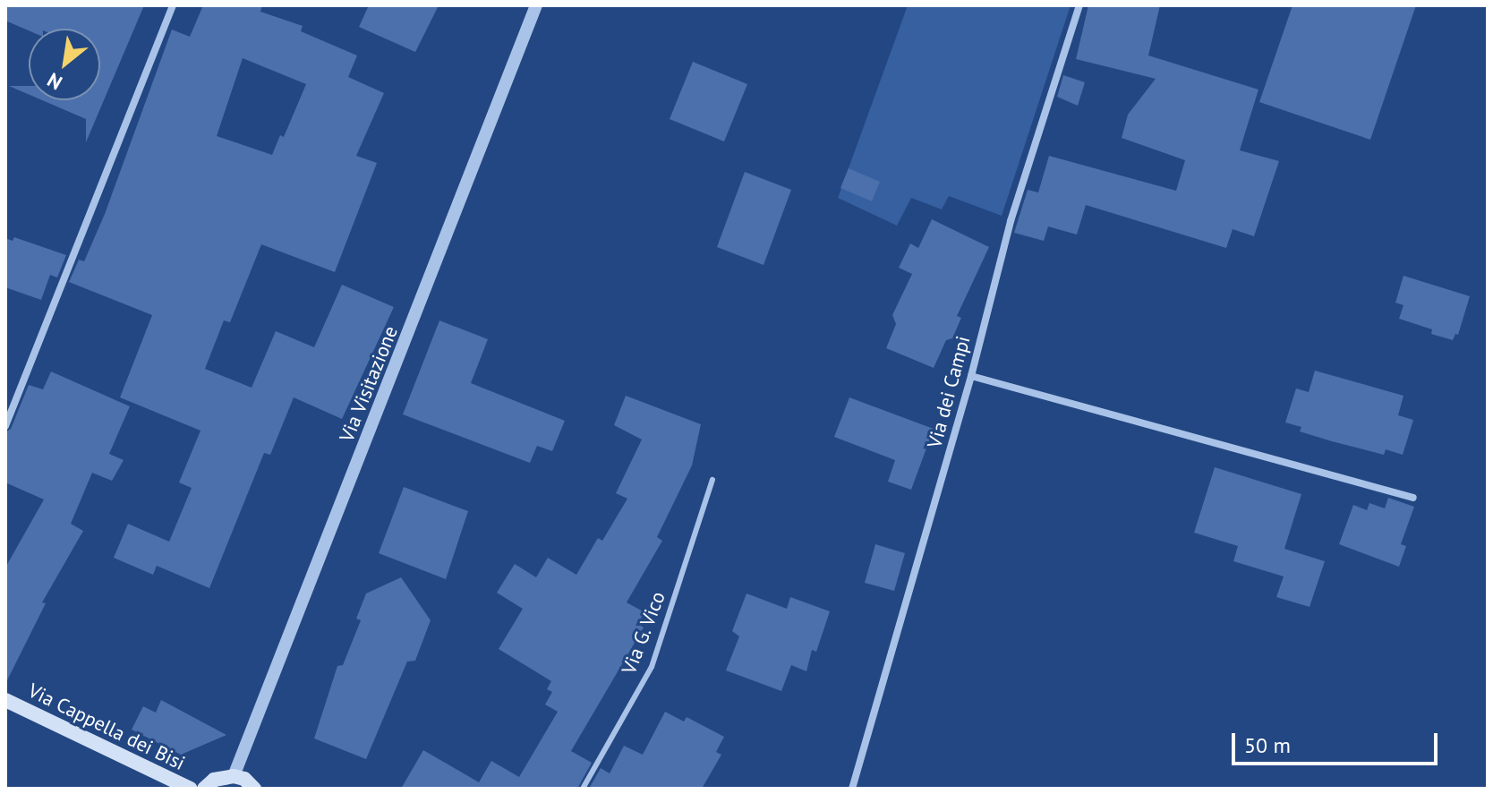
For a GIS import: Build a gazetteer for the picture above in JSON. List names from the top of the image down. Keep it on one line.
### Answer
{"streets":{"main road":["Via Cappella dei Bisi"],"street":["Via Visitazione","Via dei Campi"],"lane":["Via G. Vico"]},"scale_bar":"50 m","north":"bottom left"}
